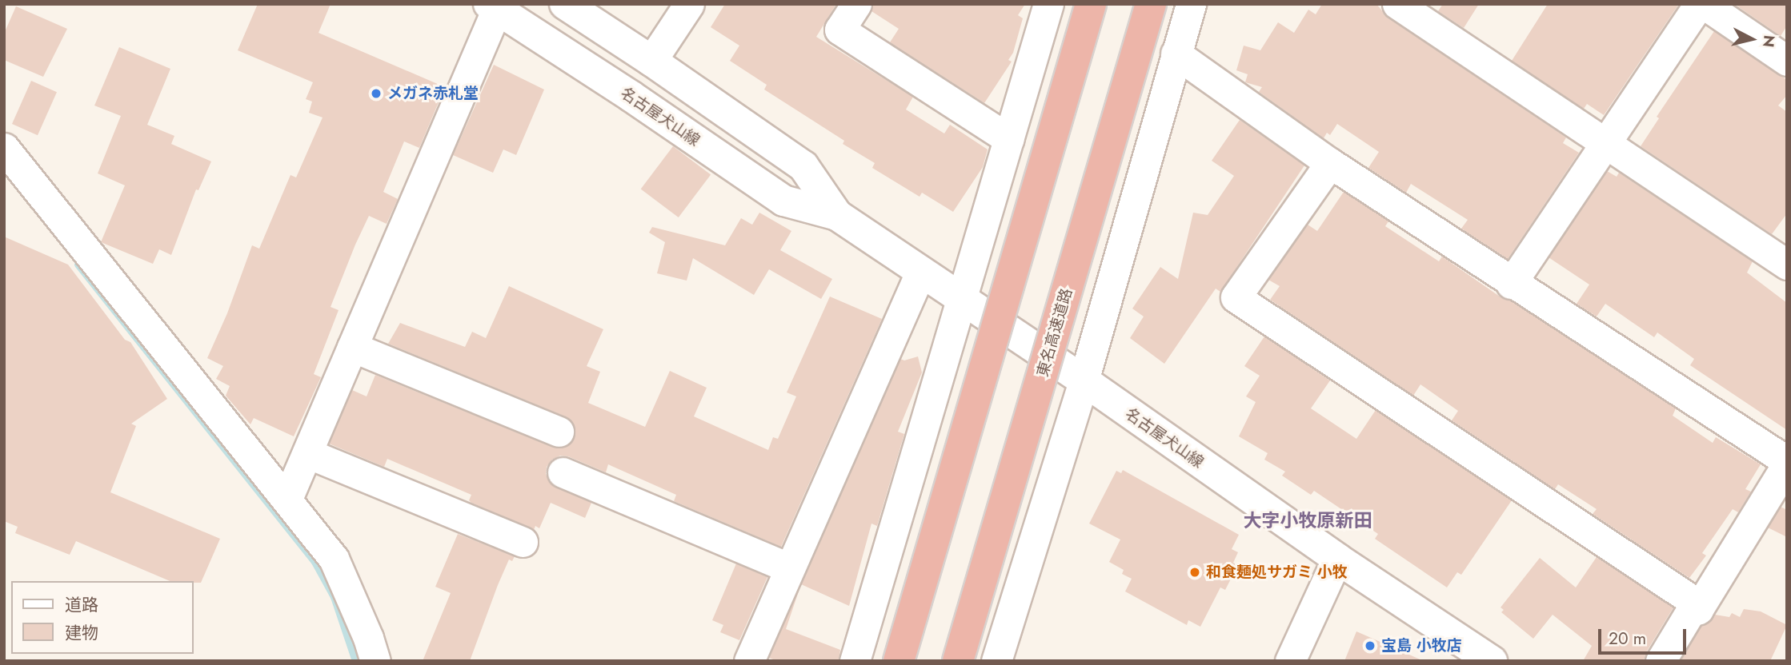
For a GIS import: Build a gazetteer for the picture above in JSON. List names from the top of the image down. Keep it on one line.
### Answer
{"streets":{"highway":["東名高速道路"],"main road":["名古屋犬山線"]},"districts":["大字小牧原新田"],"places":["メガネ赤札堂","和食麺処サガミ 小牧","宝島 小牧店"],"legend":["道路","建物"],"scale_bar":"20 m","north":"right"}
